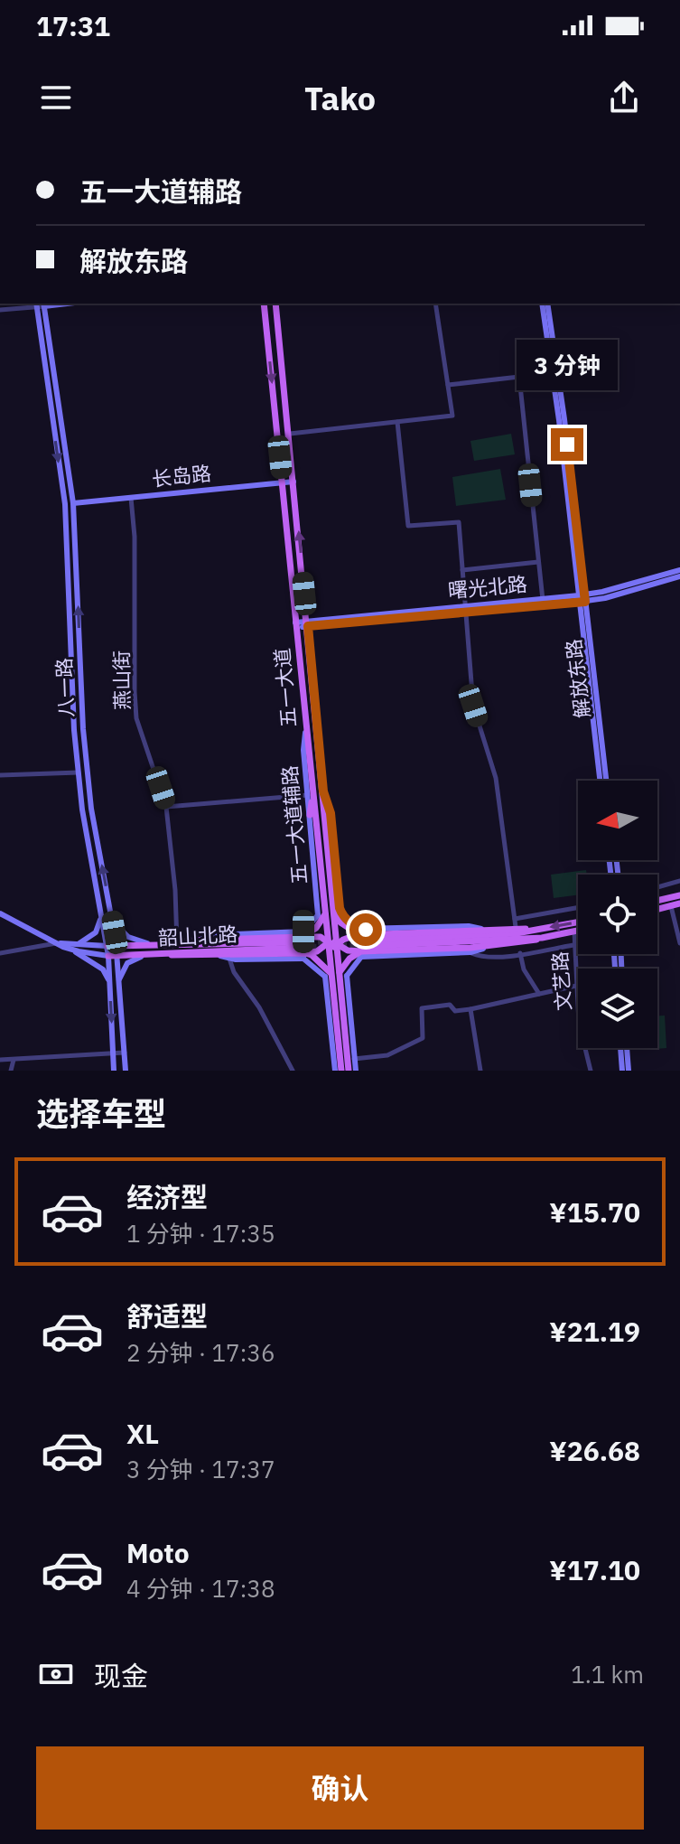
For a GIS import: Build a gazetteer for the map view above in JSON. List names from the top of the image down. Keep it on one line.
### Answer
{"streets":{"main road":["长岛路","曙光北路","解放东路","八一路","五一大道","五一大道辅路","韶山北路"],"street":["燕山街","文艺路"]},"crossings":[["长岛路","燕山街"],["长岛路","八一路"],["长岛路","五一大道"],["曙光北路","解放东路"],["曙光北路","五一大道"],["燕山街","韶山北路"],["八一路","韶山北路"],["五一大道","五一大道辅路"]],"north":"left","page":{"status":"17:31","header":"Tako","banner":["五一大道辅路","解放东路"],"bubble":"3 分钟","heading":"选择车型","list":[{"name":"经济型","note":"1 分钟 · 17:35","value":"¥15.70"},{"name":"舒适型","note":"2 分钟 · 17:36","value":"¥21.19"},{"name":"XL","note":"3 分钟 · 17:37","value":"¥26.68"},{"name":"Moto","note":"4 分钟 · 17:38","value":"¥17.10"}],"pay":["现金","1.1 km"],"buttons":"确认"}}
